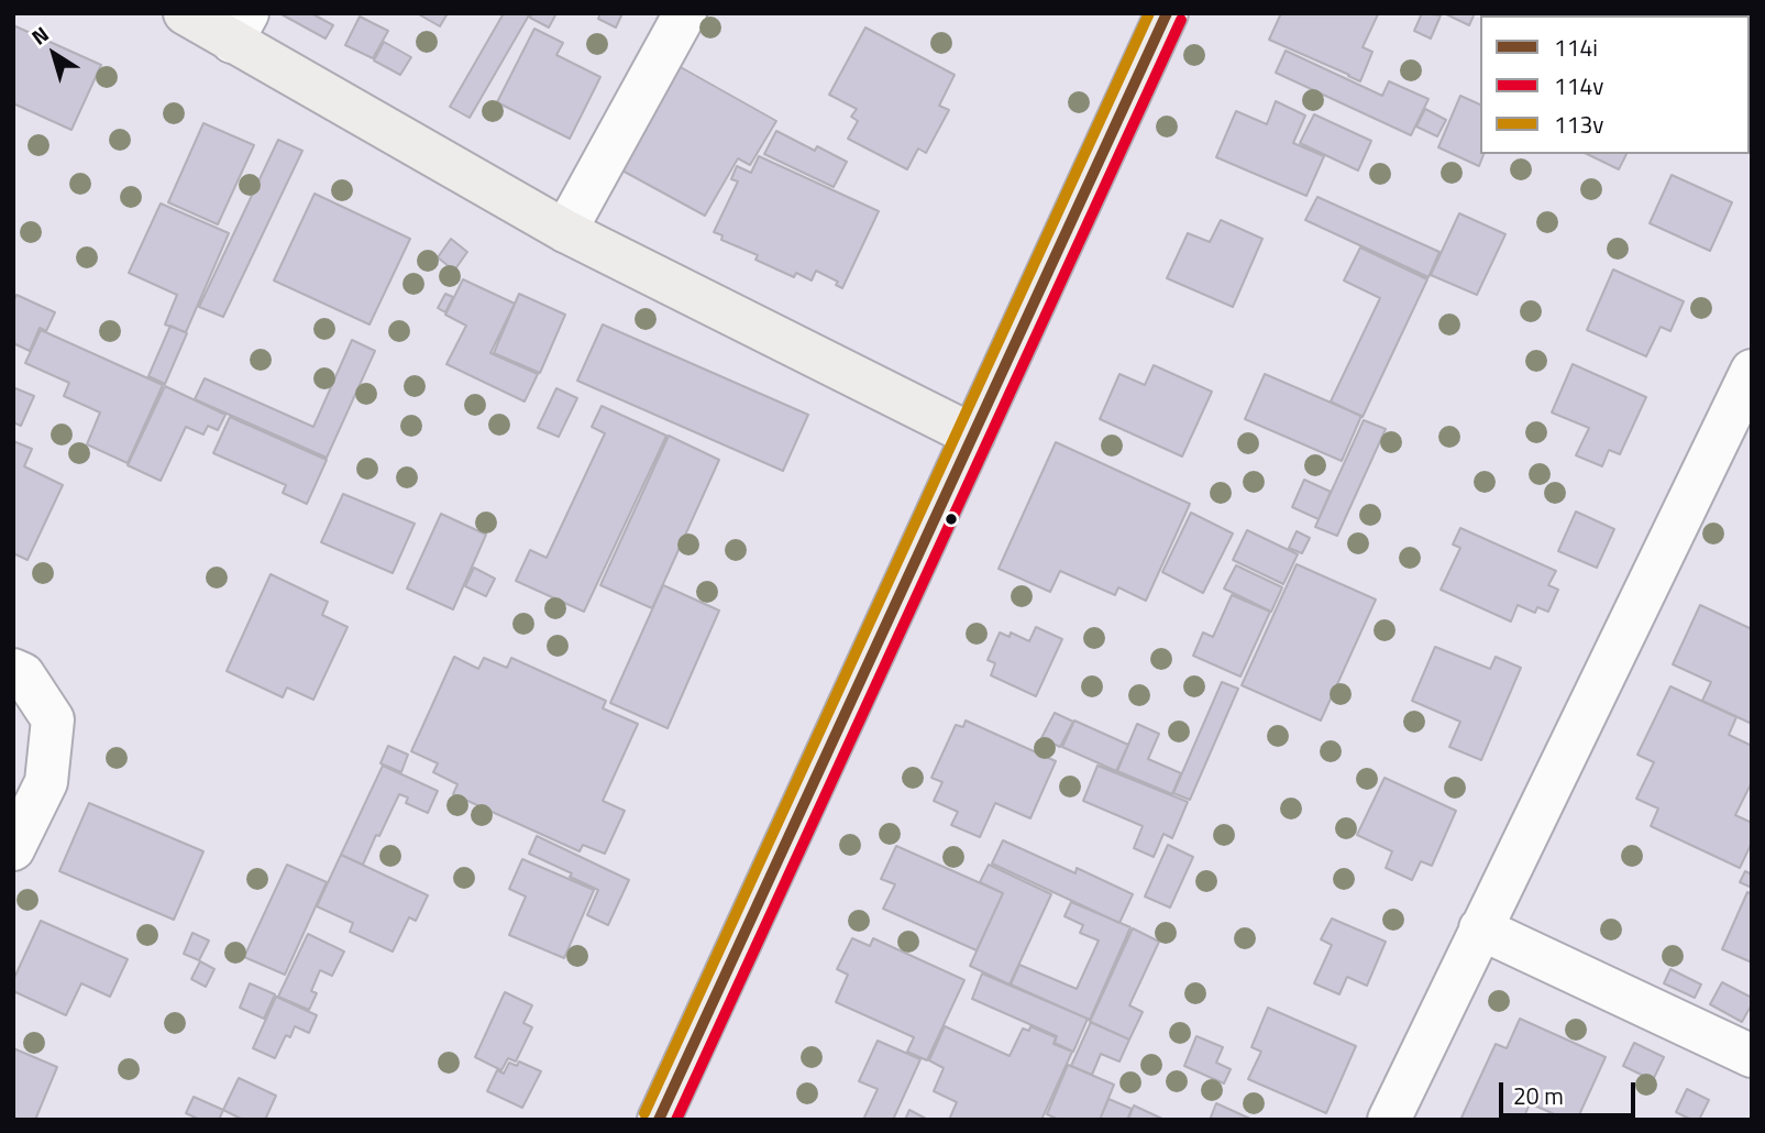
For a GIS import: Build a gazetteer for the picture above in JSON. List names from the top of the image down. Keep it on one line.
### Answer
{"lines":["transit line 114i","transit line 113v","transit line 114v"],"legend":["114i","114v","113v"],"scale_bar":"20 m","north":"top left"}
